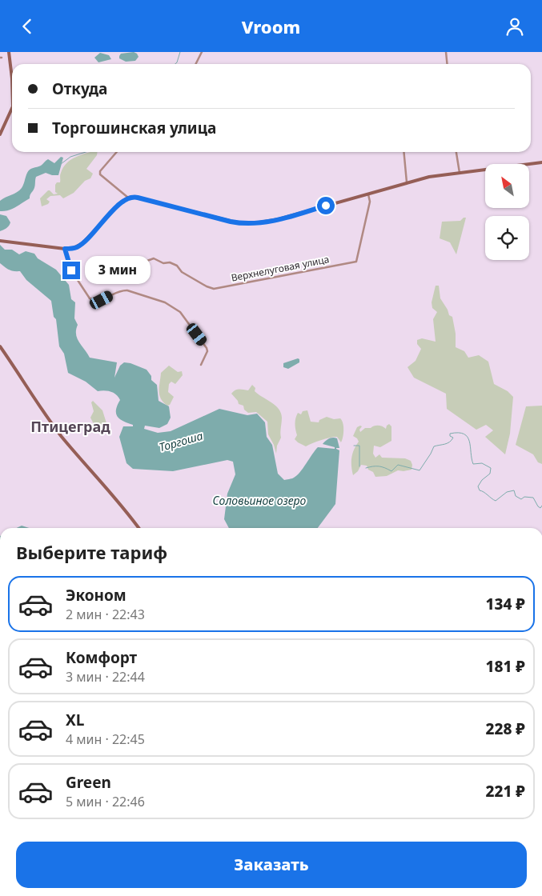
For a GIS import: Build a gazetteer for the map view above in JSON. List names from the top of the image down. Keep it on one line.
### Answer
{"streets":{"street":["Верхнелуговая улица"]},"districts":["Птицеград"],"water":["Торгоша","Соловьиное озеро"],"north":"top left","page":{"header":"Vroom","banner":["Откуда","Торгошинская улица"],"bubble":"3 мин","heading":"Выберите тариф","list":[{"name":"Эконом","note":"2 мин · 22:43","value":"134 ₽"},{"name":"Комфорт","note":"3 мин · 22:44","value":"181 ₽"},{"name":"XL","note":"4 мин · 22:45","value":"228 ₽"},{"name":"Green","note":"5 мин · 22:46","value":"221 ₽"}],"buttons":"Заказать"}}
